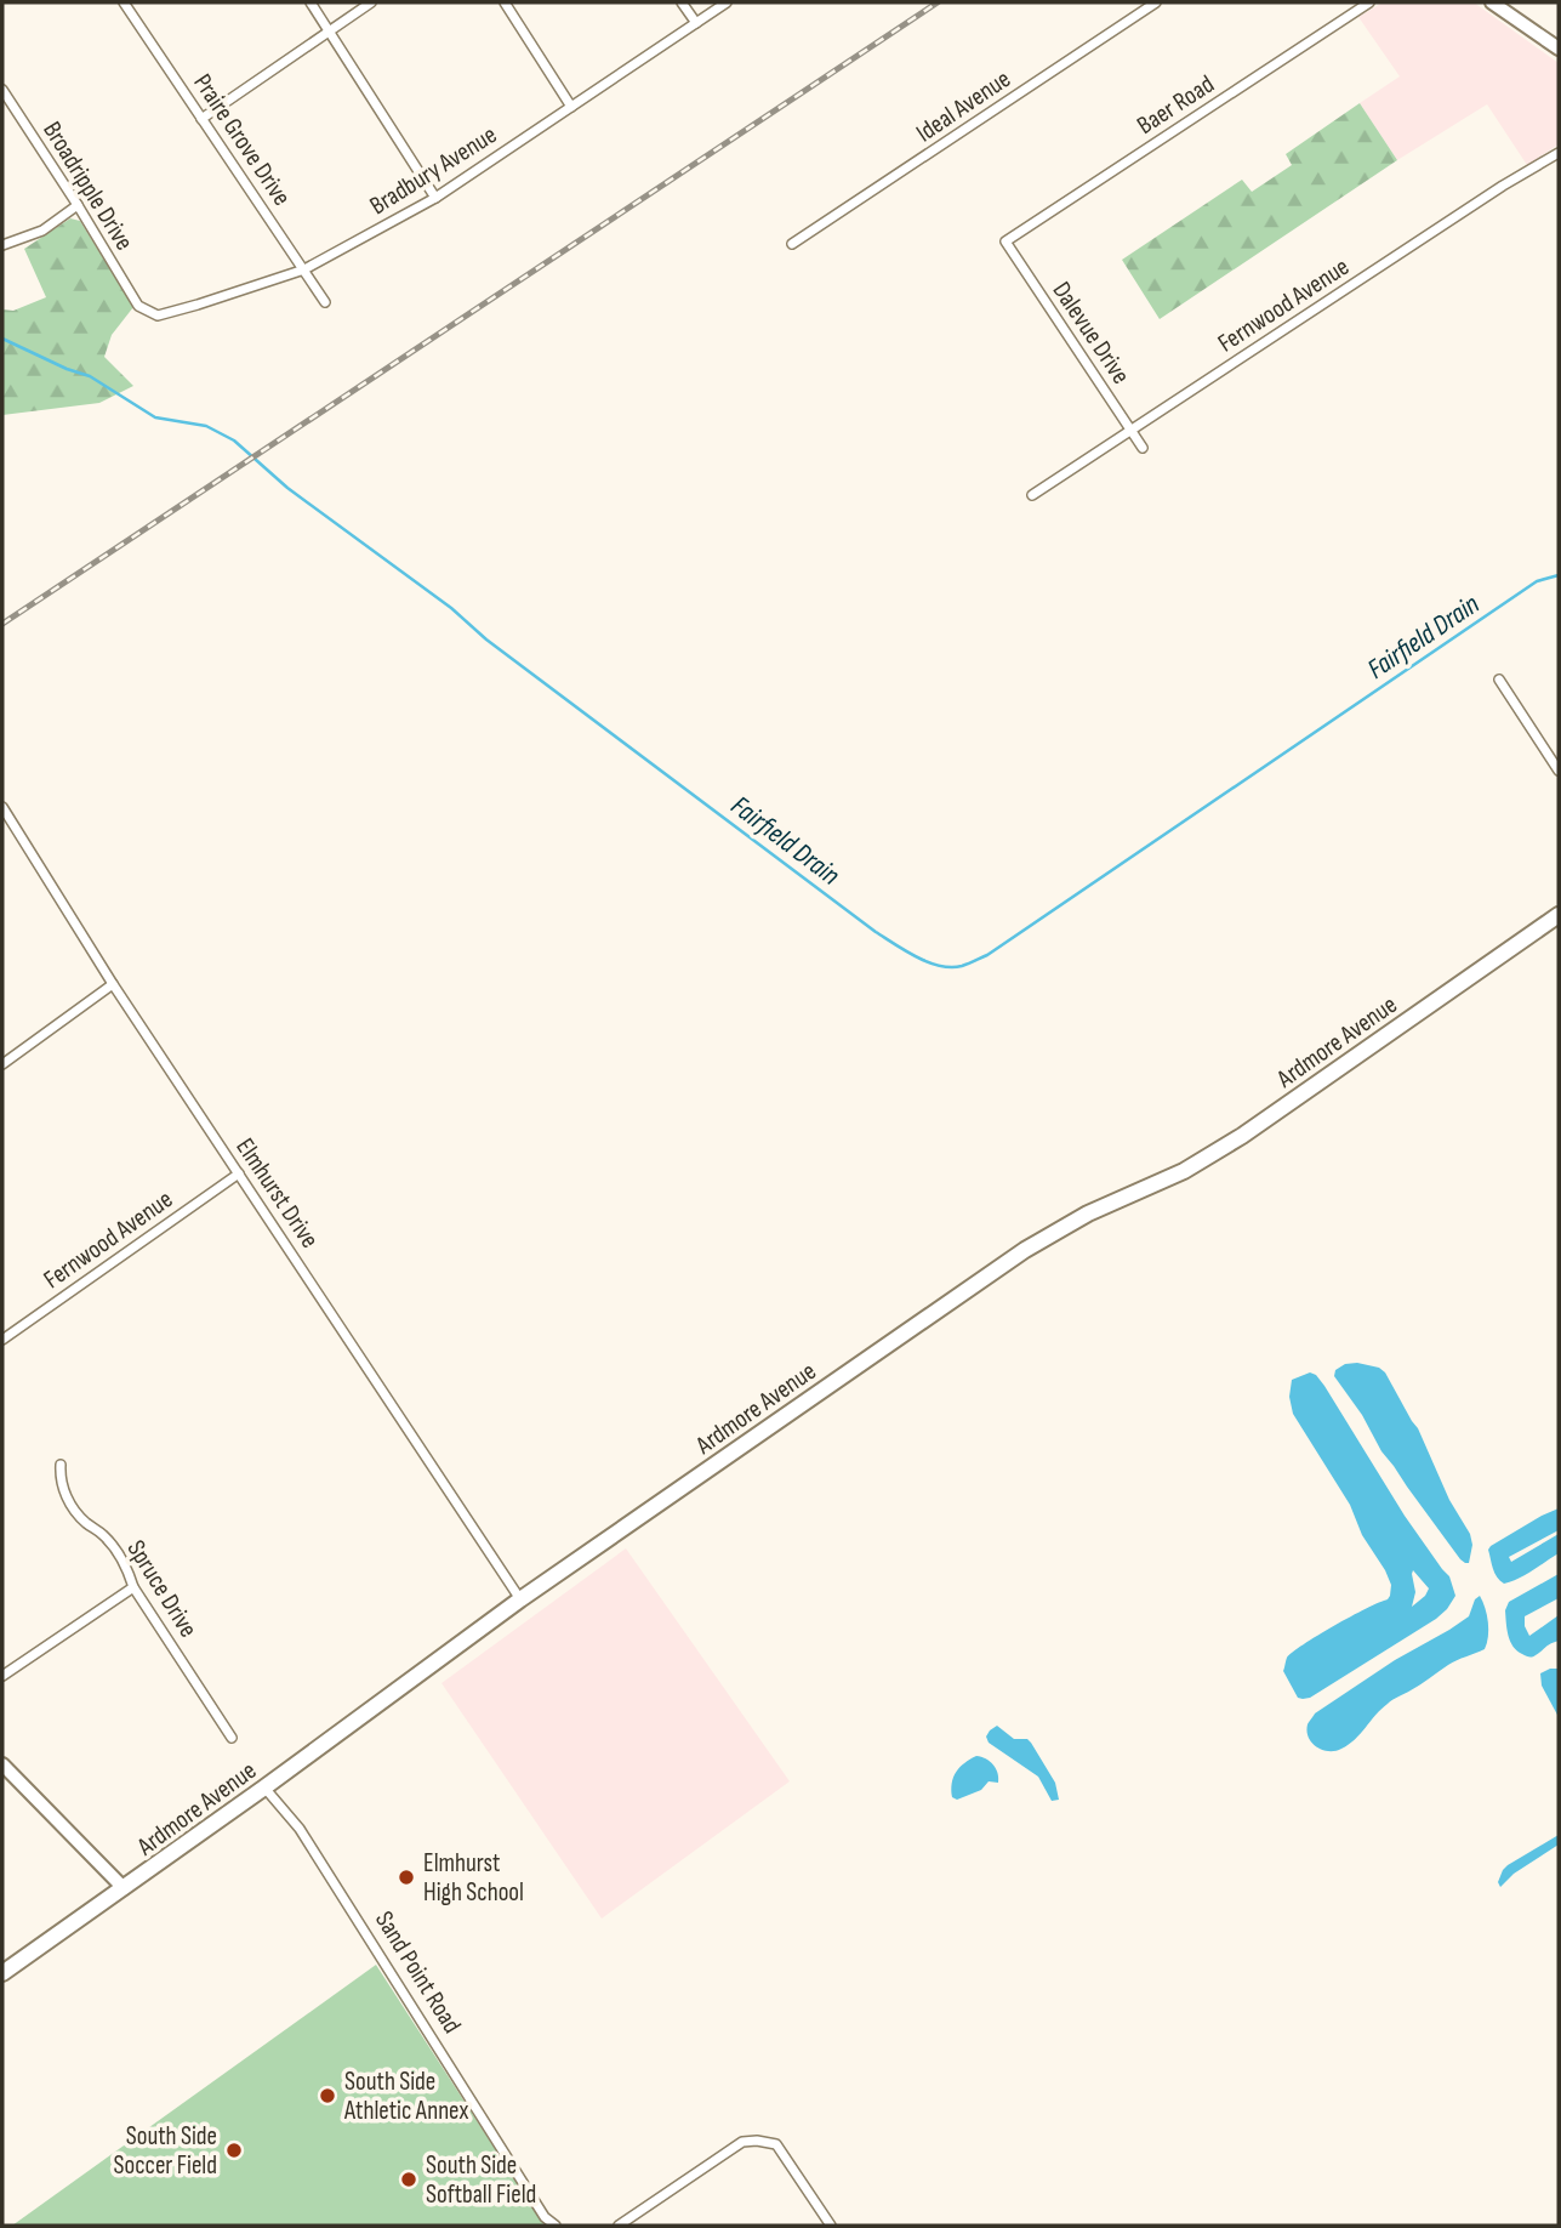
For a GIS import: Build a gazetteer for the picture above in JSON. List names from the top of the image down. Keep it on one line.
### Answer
{"streets":{"main road":["Ardmore Avenue"],"street":["Baer Road","Ideal Avenue","Praire Grove Drive","Bradbury Avenue","Broadripple Drive","Fernwood Avenue","Dalevue Drive","Elmhurst Drive","Spruce Drive","Sand Point Road"]},"crossings":[["Baer Road","Dalevue Drive"],["Praire Grove Drive","Bradbury Avenue"],["Bradbury Avenue","Broadripple Drive"],["Fernwood Avenue","Dalevue Drive"],["Fernwood Avenue","Elmhurst Drive"],["Ardmore Avenue","Elmhurst Drive"],["Ardmore Avenue","Sand Point Road"]],"water":["Fairfield Drain"],"places":["Elmhurst High School","South Side Athletic Annex","South Side Soccer Field","South Side Softball Field"]}
